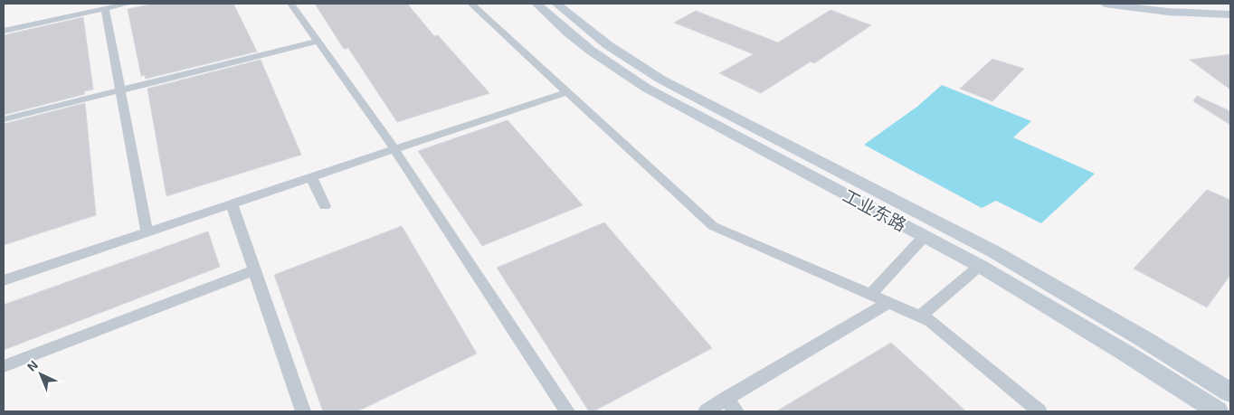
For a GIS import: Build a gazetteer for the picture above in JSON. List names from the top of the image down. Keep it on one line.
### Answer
{"streets":{"main road":["工业东路"]},"north":"top left"}
